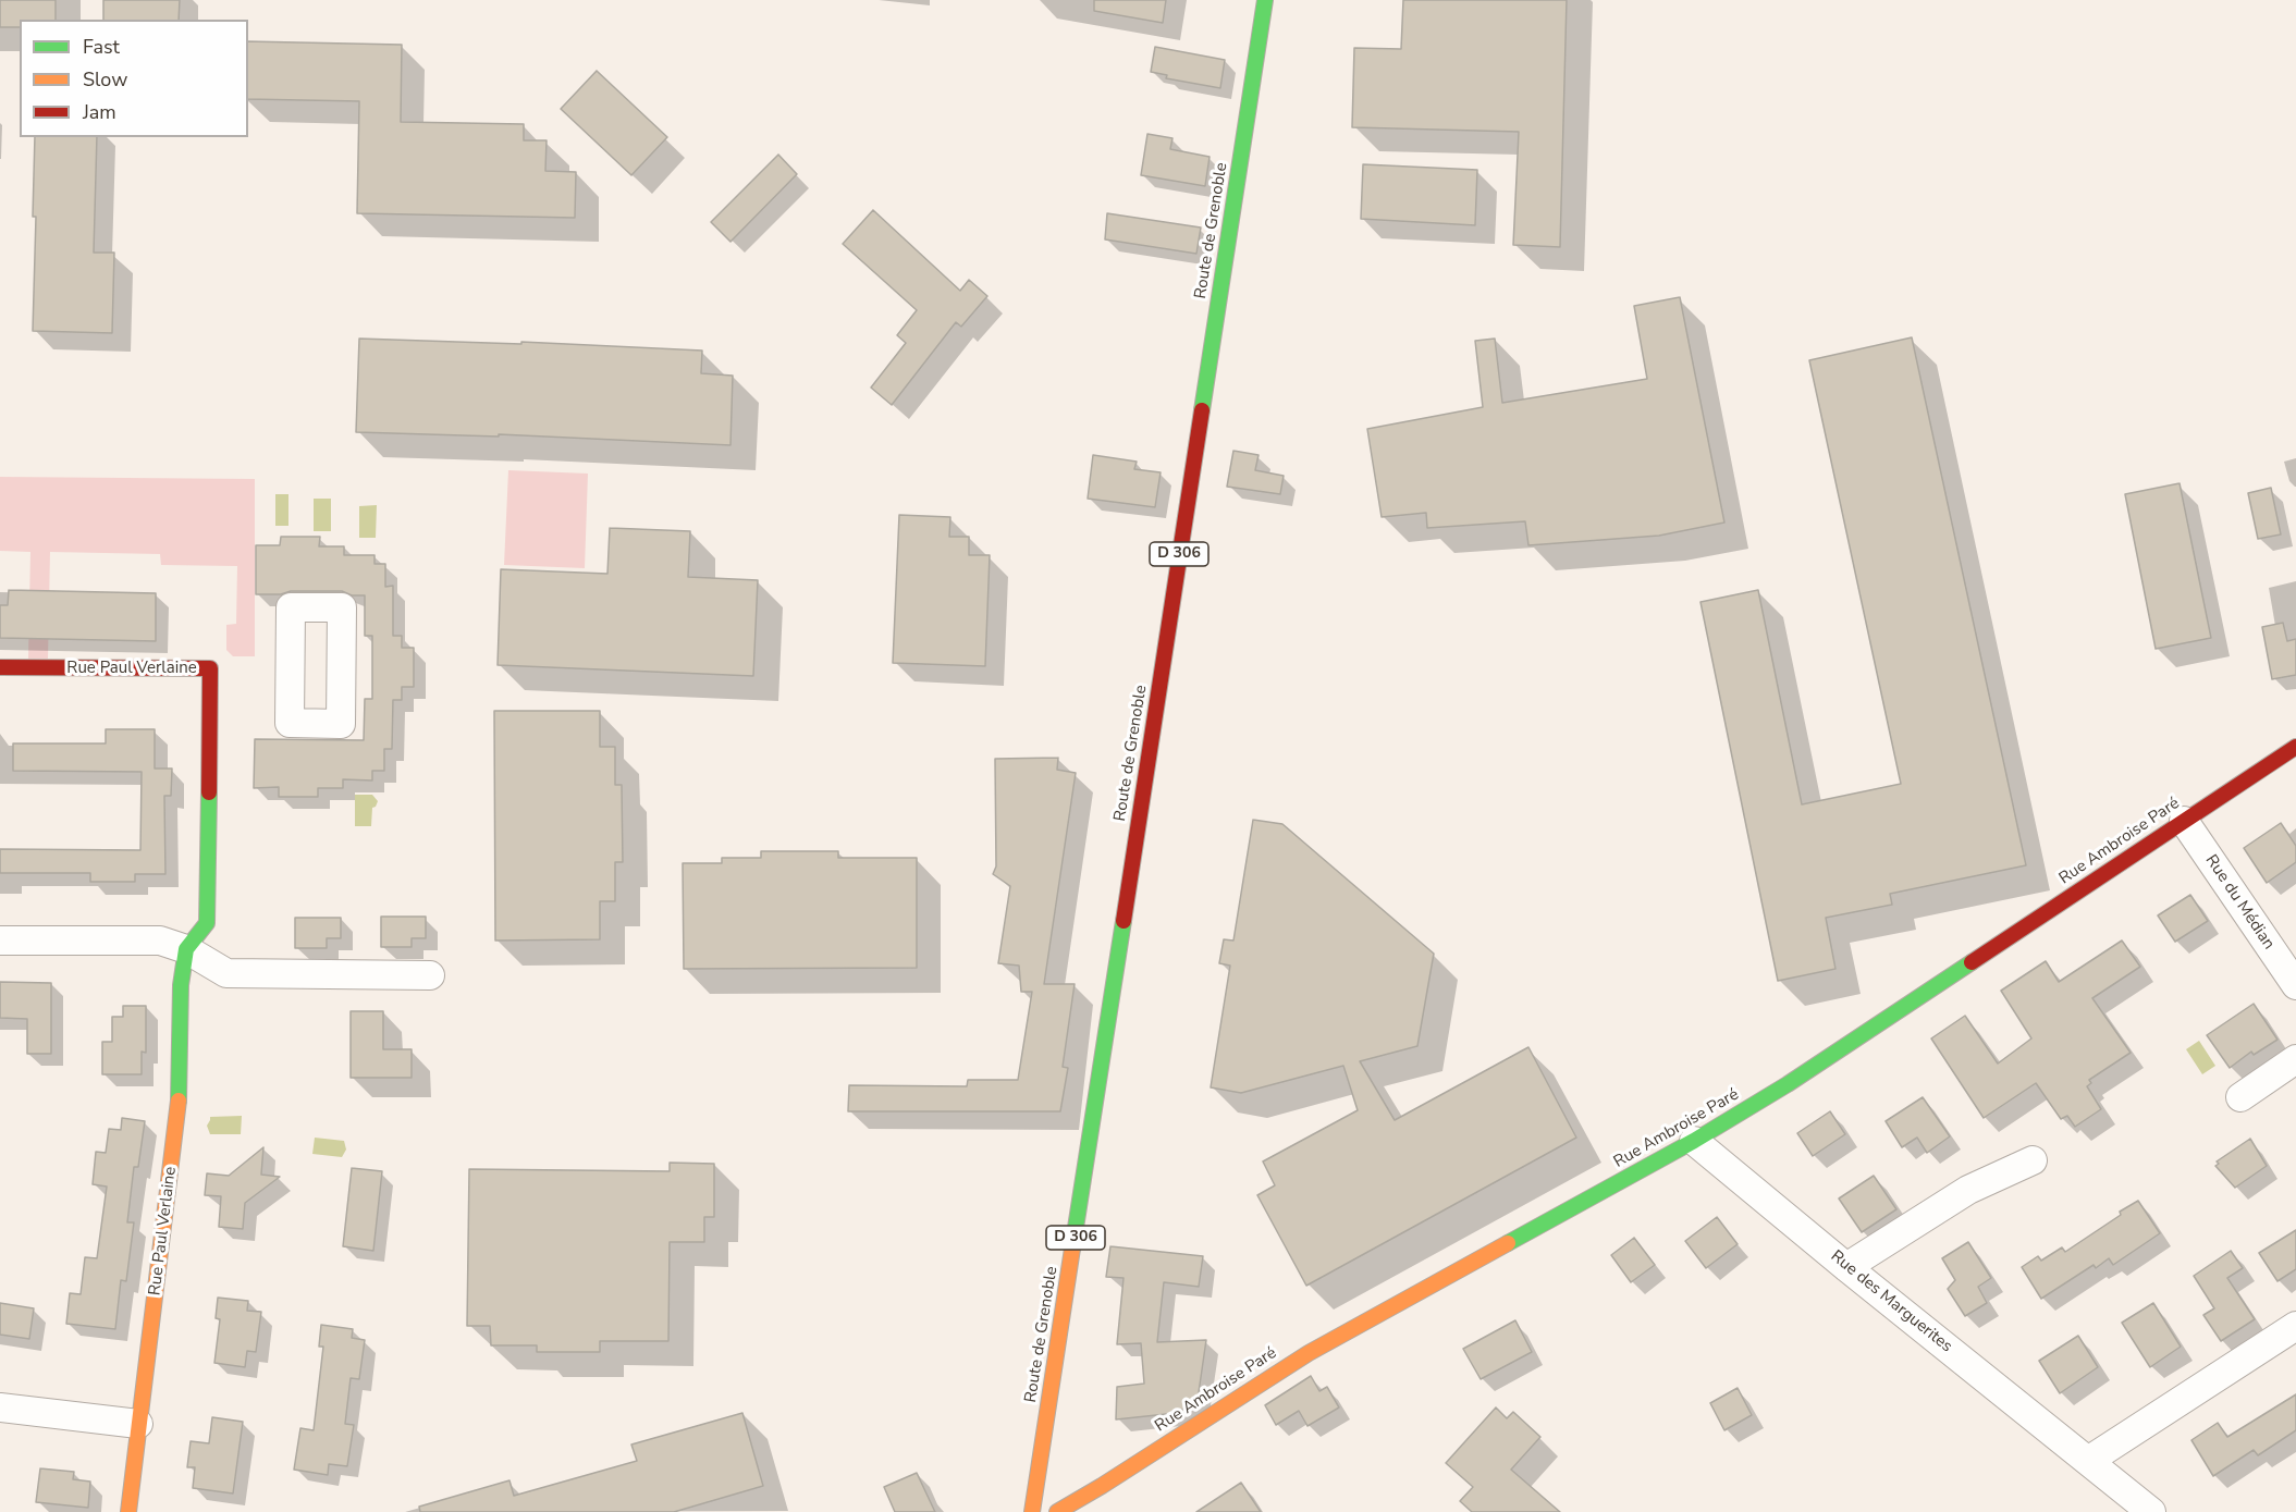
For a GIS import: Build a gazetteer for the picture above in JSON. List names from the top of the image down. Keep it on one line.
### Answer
{"streets":{"street":["Route de Grenoble","D 306","Rue Paul Verlaine","Rue Ambroise Paré","Rue du Médian","Rue des Marguerites"]},"crossings":[["Rue Ambroise Paré","Rue du Médian"],["Rue Ambroise Paré","Rue des Marguerites"]],"legend":["Fast","Slow","Jam"]}
